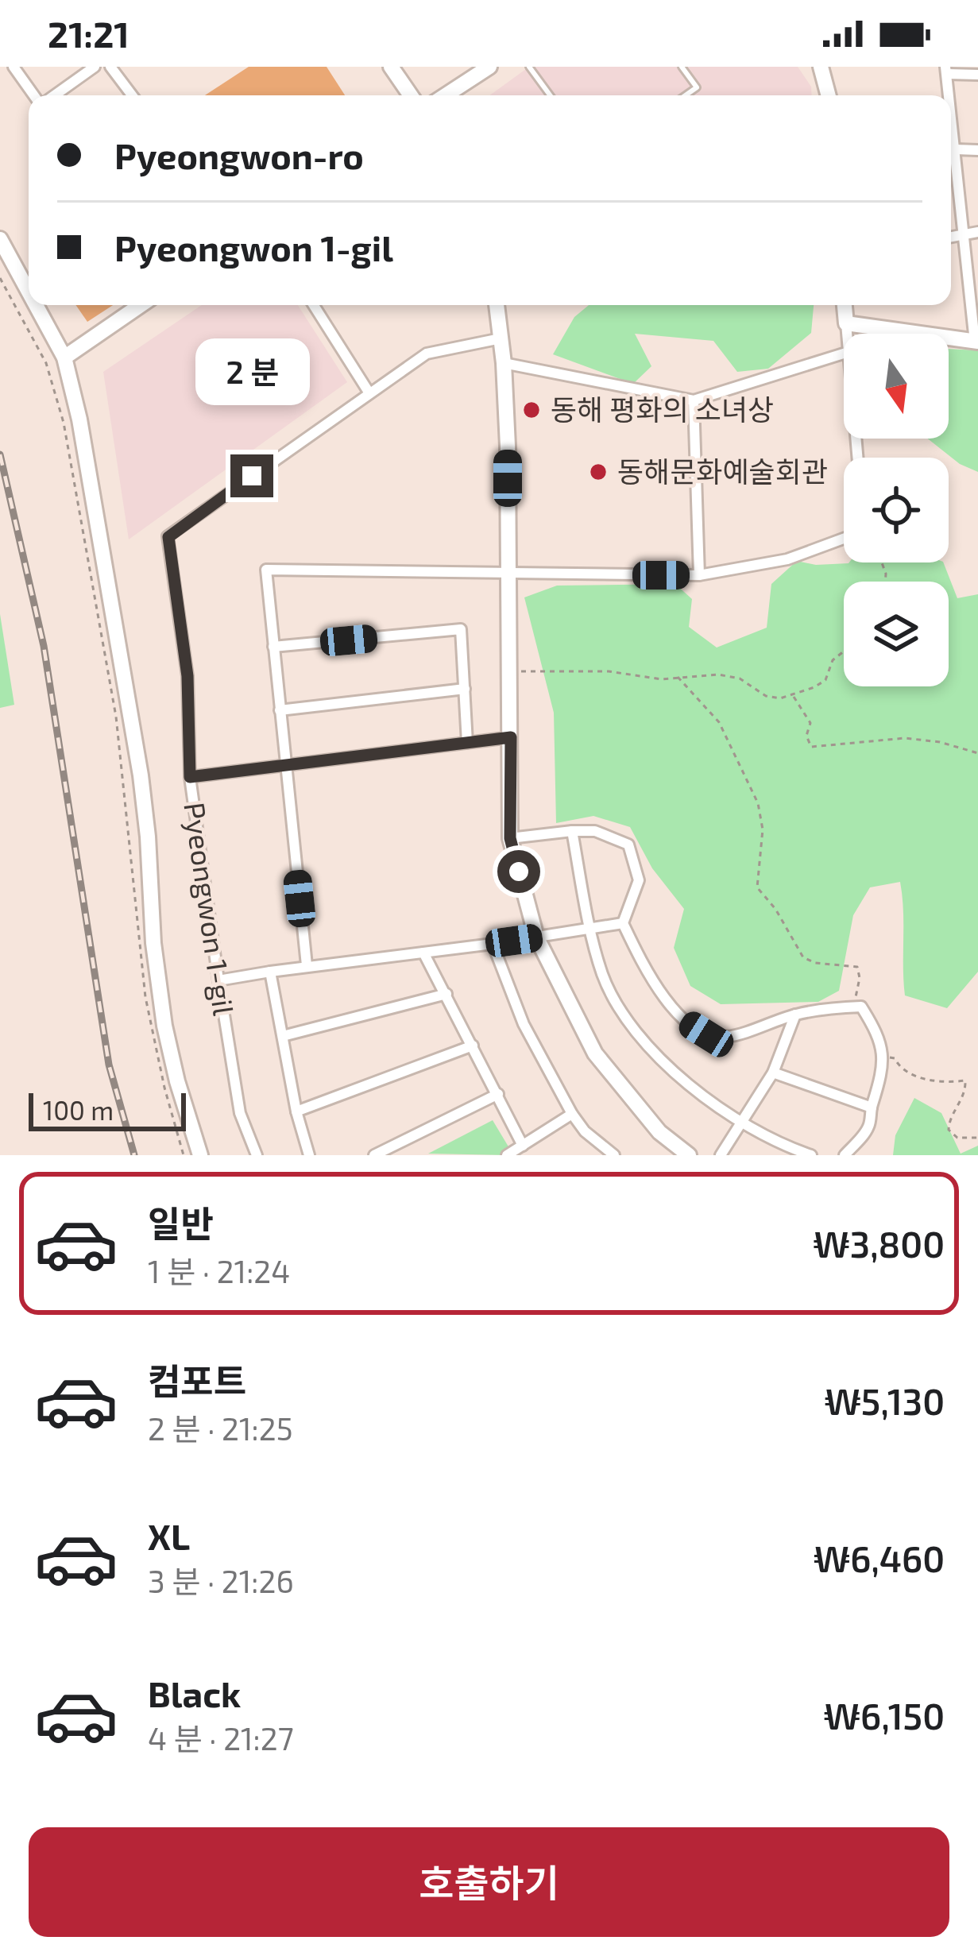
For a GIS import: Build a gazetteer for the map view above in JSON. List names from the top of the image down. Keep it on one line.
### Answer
{"streets":{"street":["Pyeongwon 1-gil"]},"places":["동해 평화의 소녀상","동해문화예술회관"],"scale_bar":"100 m","north":"bottom","page":{"status":"21:21","banner":["Pyeongwon-ro","Pyeongwon 1-gil"],"bubble":"2 분","scale":"100 m","list":[{"name":"일반","note":"1 분 · 21:24","value":"₩3,800"},{"name":"컴포트","note":"2 분 · 21:25","value":"₩5,130"},{"name":"XL","note":"3 분 · 21:26","value":"₩6,460"},{"name":"Black","note":"4 분 · 21:27","value":"₩6,150"}],"buttons":"호출하기"}}
